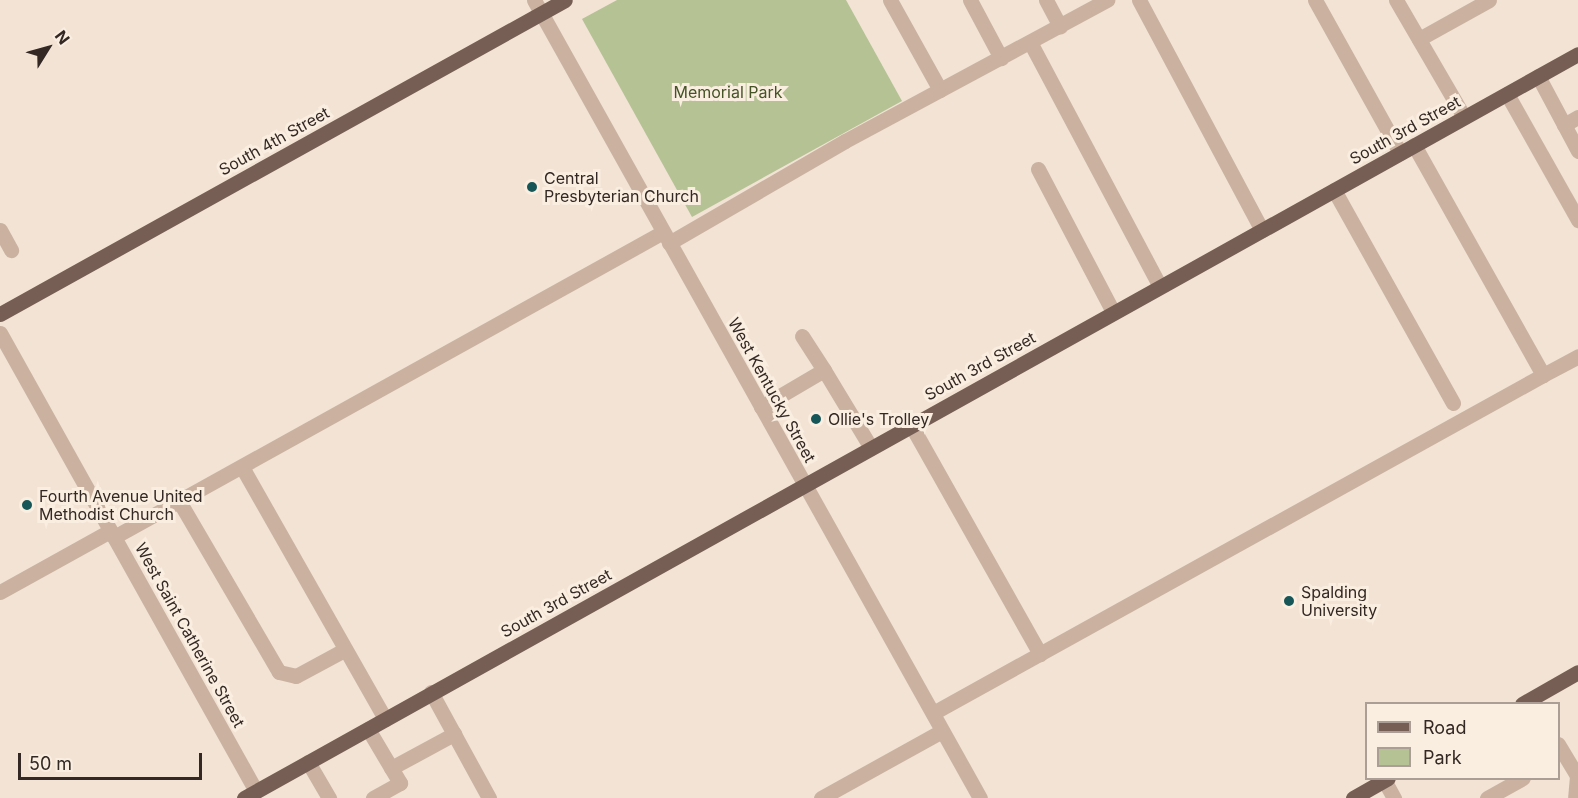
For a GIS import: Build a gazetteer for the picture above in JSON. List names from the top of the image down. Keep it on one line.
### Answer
{"streets":{"main road":["South 3rd Street","South 4th Street"],"street":["West Kentucky Street","West Saint Catherine Street"]},"crossings":[["South 3rd Street","West Kentucky Street"],["South 3rd Street","West Saint Catherine Street"],["South 4th Street","West Kentucky Street"]],"parks":["Memorial Park"],"places":["Central Presbyterian Church","Ollie's Trolley","Fourth Avenue United Methodist Church","Spalding University"],"legend":["Road","Park"],"scale_bar":"50 m","north":"top right"}
